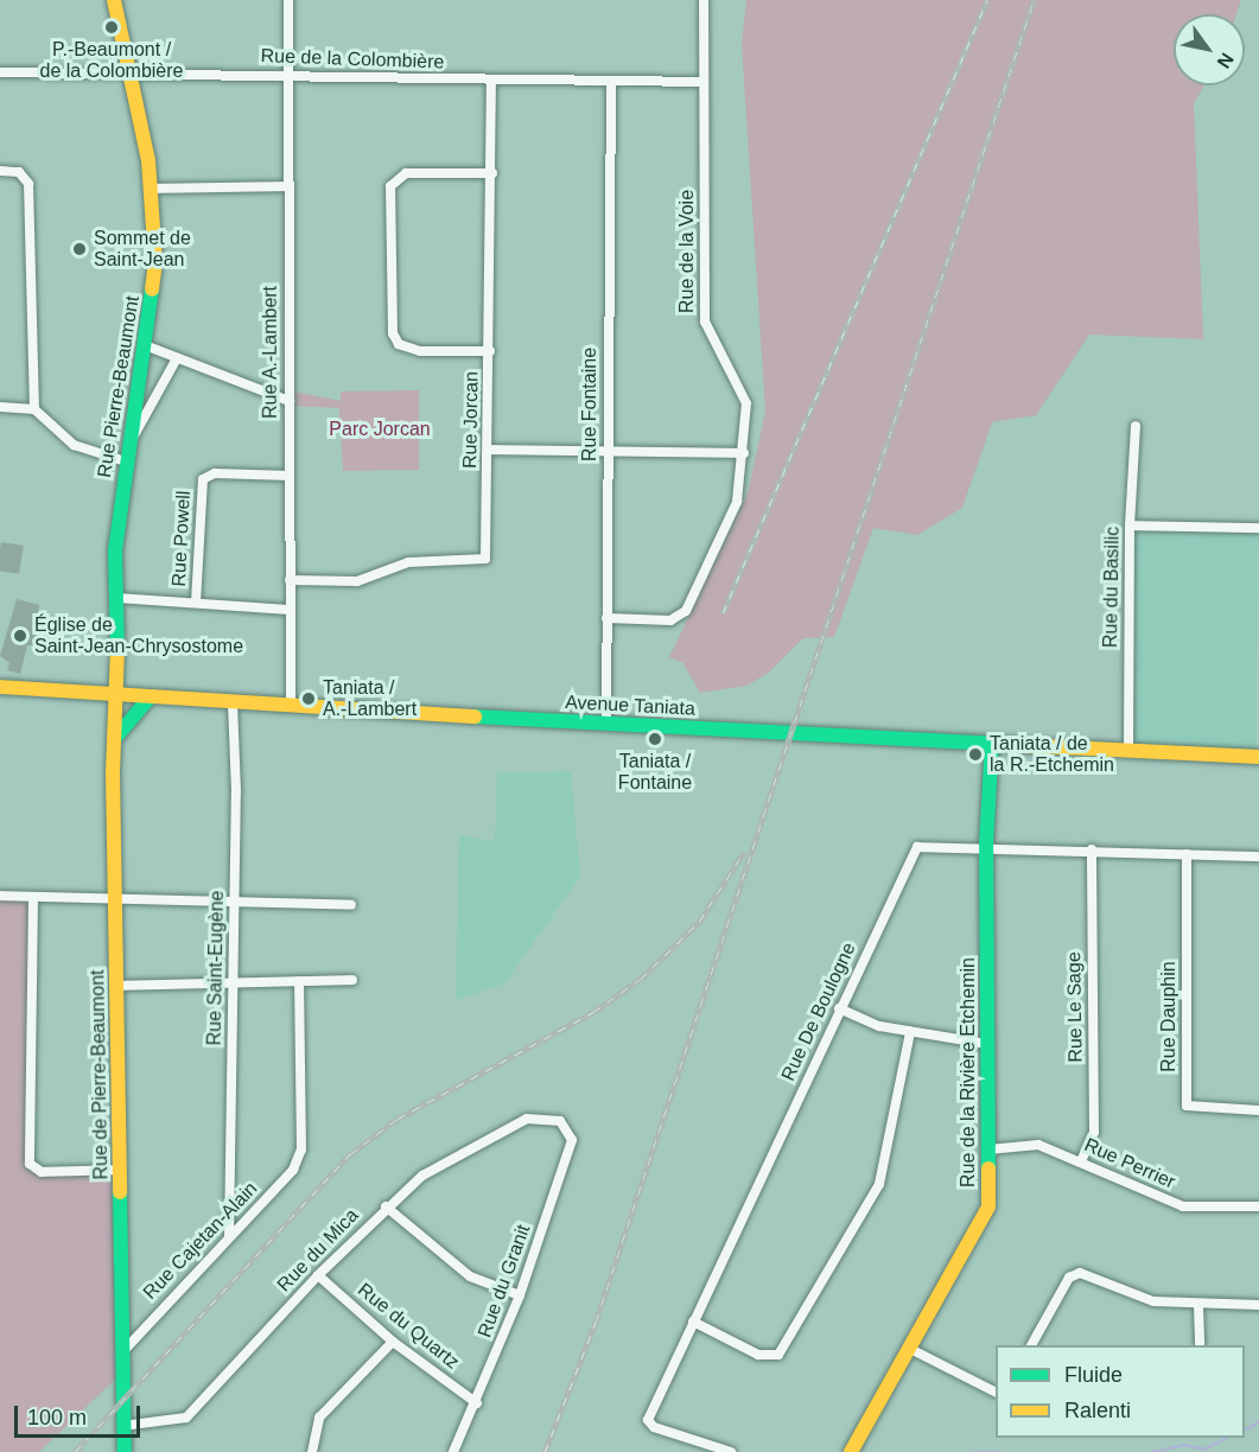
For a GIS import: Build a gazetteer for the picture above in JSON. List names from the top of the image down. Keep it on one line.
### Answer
{"streets":{"main road":["Rue Pierre-Beaumont","Avenue Taniata","Rue de la Rivière Etchemin","Rue de Pierre-Beaumont"],"street":["Rue de la Colombière","Rue de la Voie","Rue A.-Lambert","Rue Fontaine","Rue Jorcan","Rue Powell","Rue du Basilic","Rue Saint-Eugène","Rue Le Sage","Rue De Boulogne","Rue Dauphin","Rue Perrier","Rue Cajetan-Alain","Rue du Mica","Rue du Granit","Rue du Quartz"]},"crossings":[["Rue de la Colombière","Rue de la Voie"],["Rue de la Colombière","Rue A.-Lambert"],["Rue de la Colombière","Rue Pierre-Beaumont"],["Rue de la Colombière","Rue Fontaine"],["Rue de la Colombière","Rue Jorcan"],["Rue de la Voie","Rue Fontaine"],["Rue A.-Lambert","Rue Jorcan"],["Rue A.-Lambert","Rue Powell"],["Rue A.-Lambert","Avenue Taniata"],["Rue Pierre-Beaumont","Avenue Taniata"],["Rue Pierre-Beaumont","Rue de Pierre-Beaumont"],["Rue Fontaine","Avenue Taniata"],["Rue du Basilic","Avenue Taniata"],["Avenue Taniata","Rue Saint-Eugène"],["Avenue Taniata","Rue de la Rivière Etchemin"],["Avenue Taniata","Rue de Pierre-Beaumont"],["Rue Saint-Eugène","Rue Cajetan-Alain"],["Rue Le Sage","Rue De Boulogne"],["Rue Le Sage","Rue Perrier"],["Rue De Boulogne","Rue Dauphin"],["Rue De Boulogne","Rue de la Rivière Etchemin"],["Rue de la Rivière Etchemin","Rue Perrier"],["Rue de Pierre-Beaumont","Rue Cajetan-Alain"],["Rue de Pierre-Beaumont","Rue du Mica"],["Rue du Mica","Rue du Granit"],["Rue du Mica","Rue du Quartz"],["Rue du Granit","Rue du Quartz"]],"parks":["Parc Jorcan"],"places":["P.-Beaumont / de la Colombière","Sommet de Saint-Jean","Église de Saint-Jean-Chrysostome","Taniata / A.-Lambert","Taniata / Fontaine","Taniata / de la R.-Etchemin"],"legend":["Fluide","Ralenti"],"scale_bar":"100 m","north":"bottom right"}
